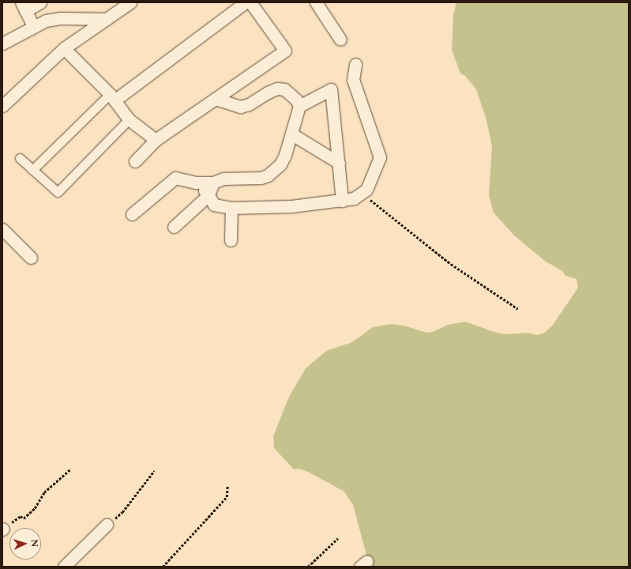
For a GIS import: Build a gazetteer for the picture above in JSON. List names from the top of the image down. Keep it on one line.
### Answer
{"north":"right"}
